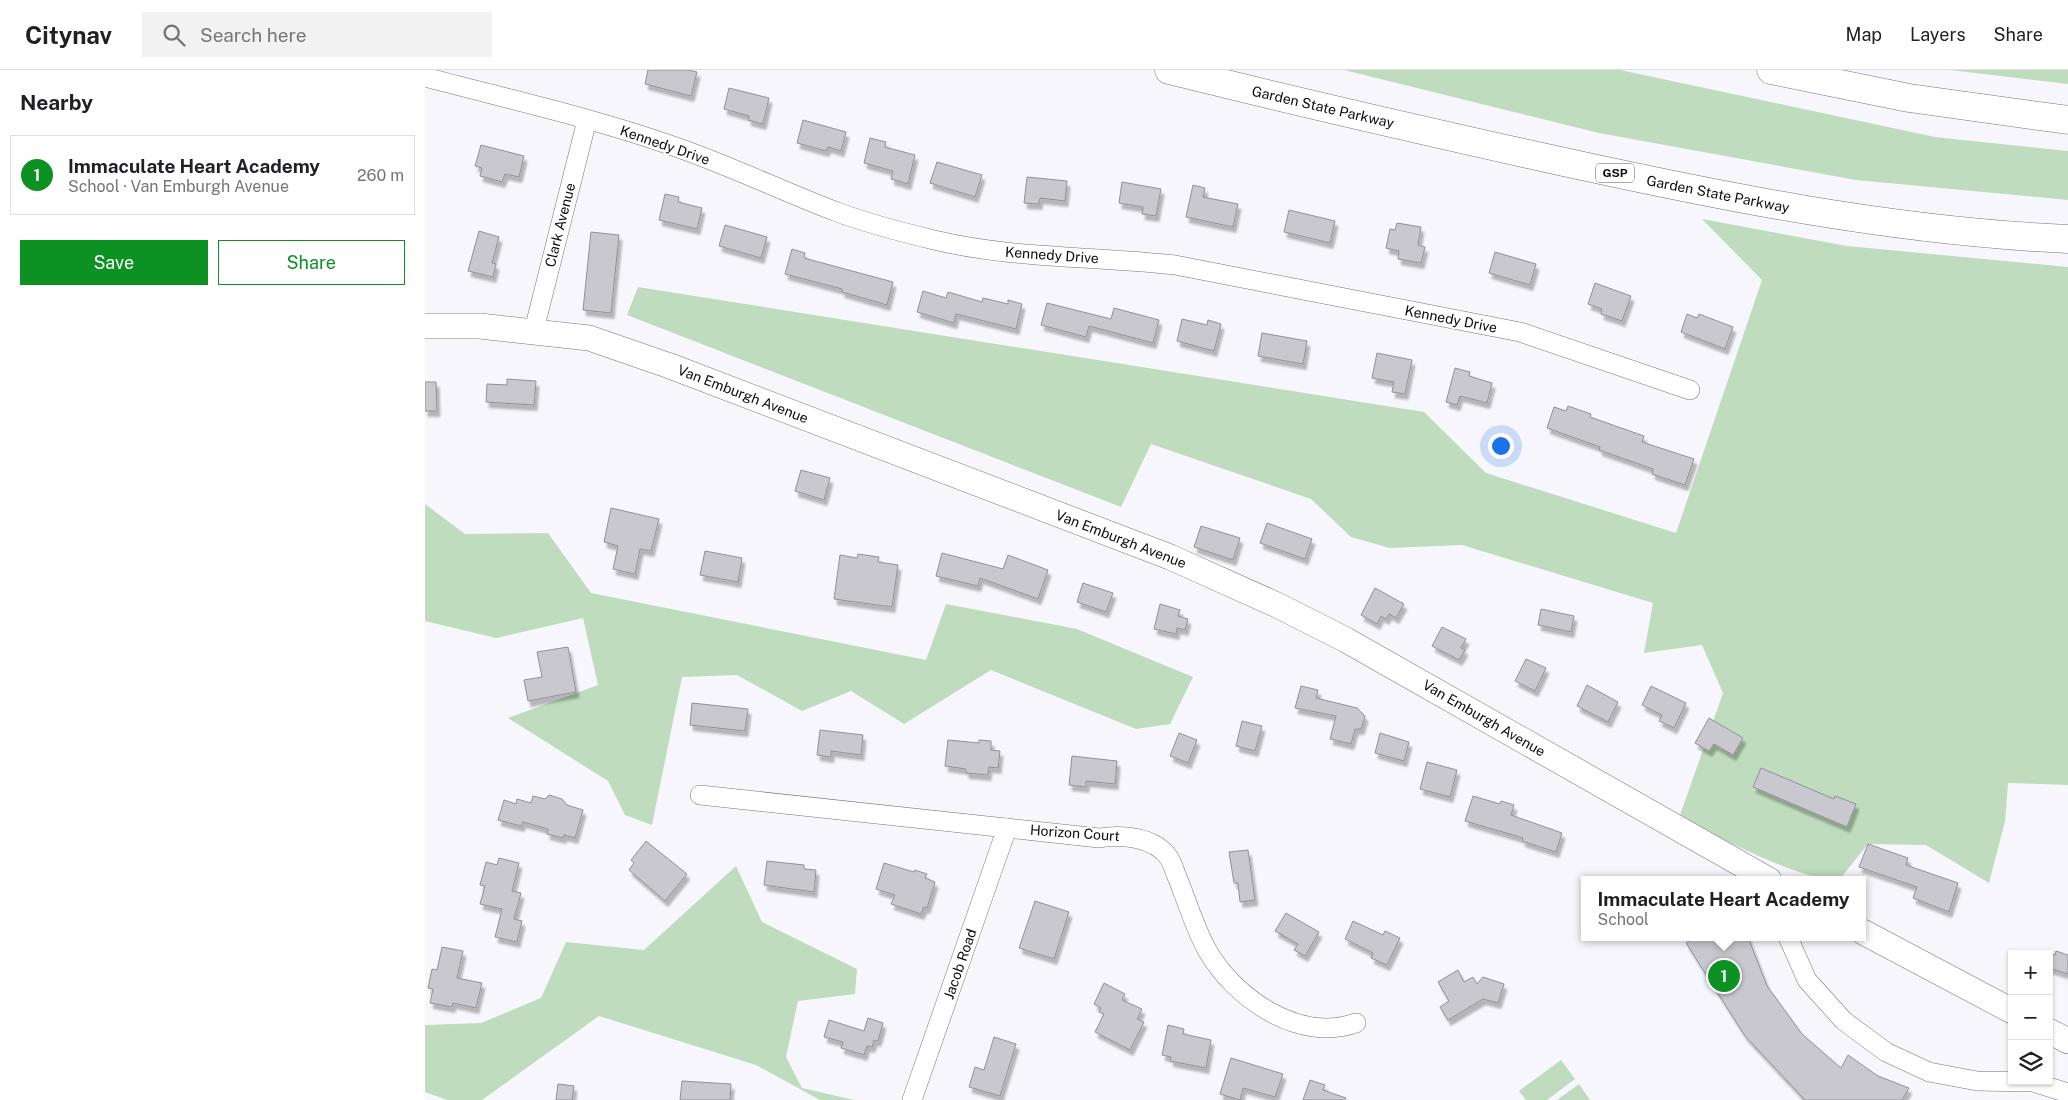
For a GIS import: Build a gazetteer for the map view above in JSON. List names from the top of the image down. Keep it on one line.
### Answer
{"streets":{"highway":["Garden State Parkway","GSP"],"main road":["Van Emburgh Avenue"],"street":["Kennedy Drive","Clark Avenue","Horizon Court","Jacob Road"]},"crossings":[["Kennedy Drive","Clark Avenue"],["Clark Avenue","Van Emburgh Avenue"],["Horizon Court","Jacob Road"]],"page":{"header":"Citynav","search":"Search here","nav":["Map","Layers","Share"],"heading":"Nearby","list":[{"mark":"1","name":"Immaculate Heart Academy","note":"School · Van Emburgh Avenue","value":"260 m"}],"buttons":["Save","Share"],"popup":["Immaculate Heart Academy","School"],"map_buttons":["+","−"],"pins":"1"}}
